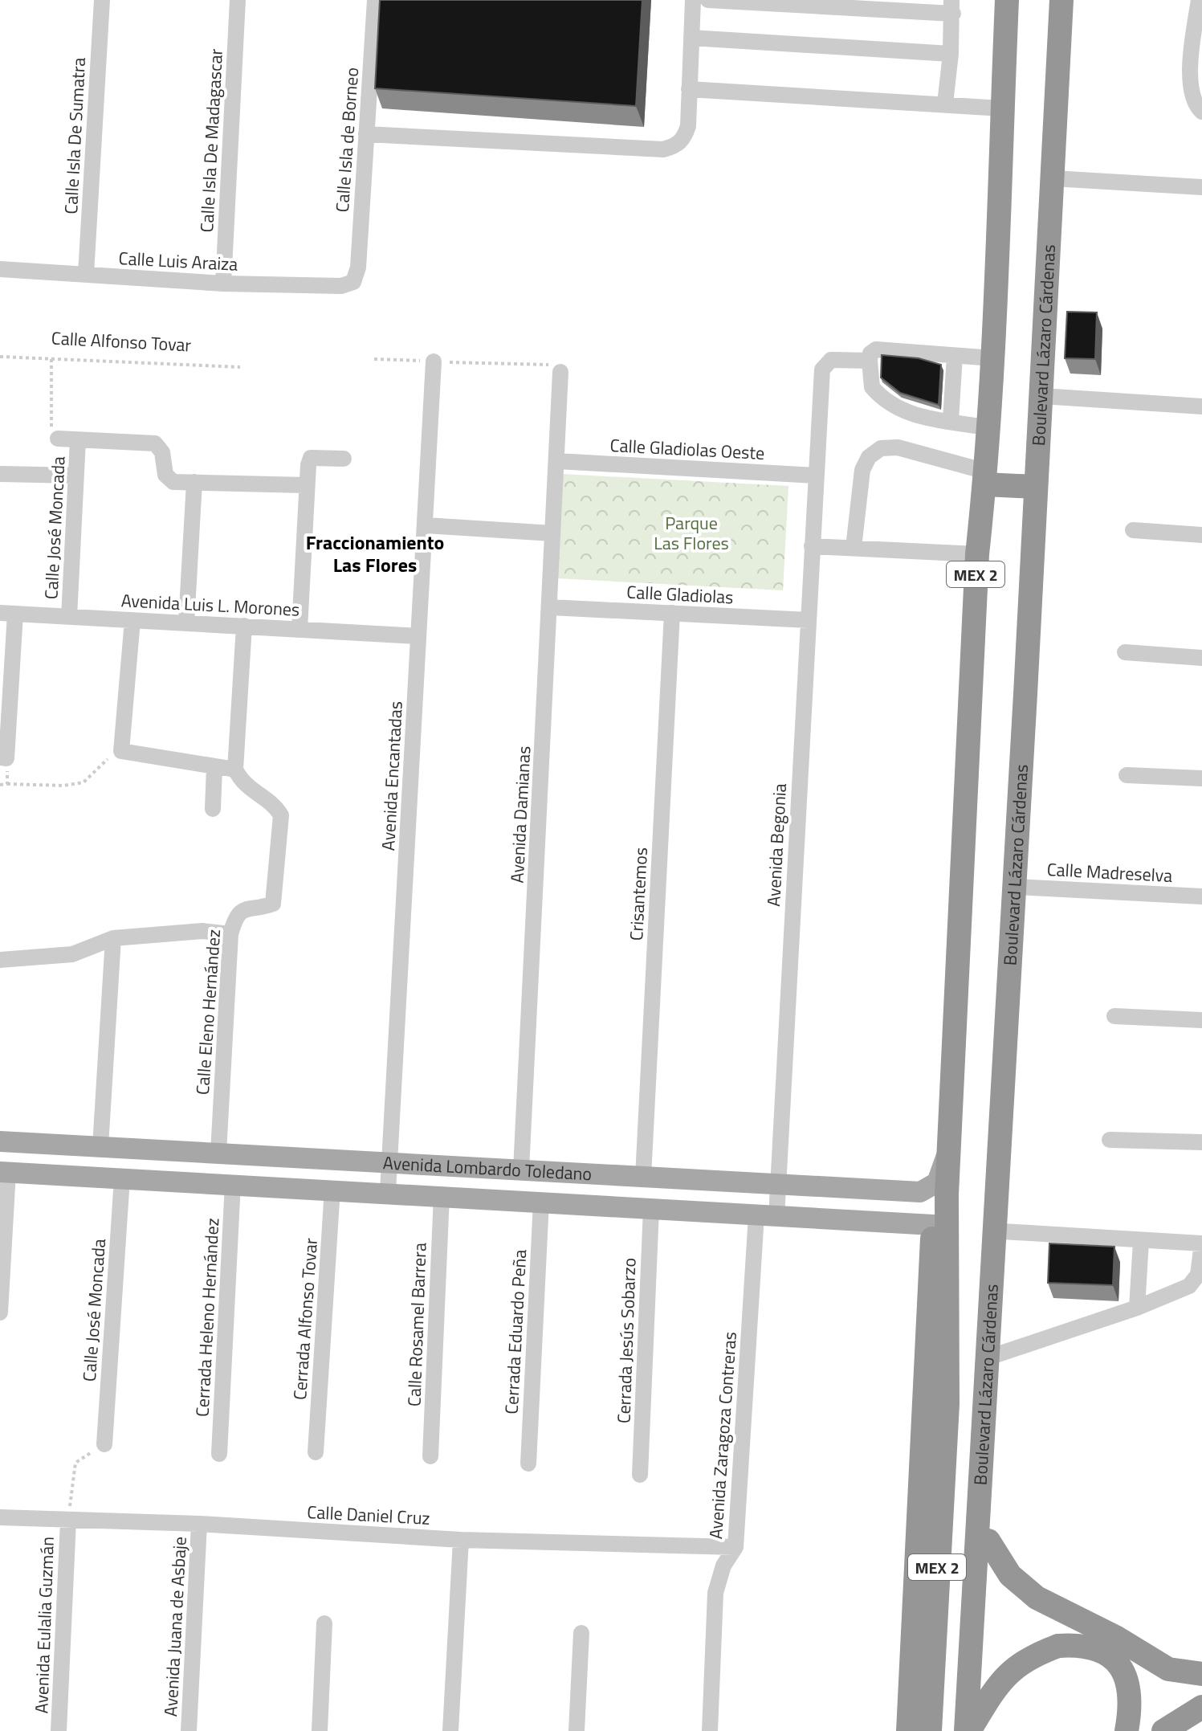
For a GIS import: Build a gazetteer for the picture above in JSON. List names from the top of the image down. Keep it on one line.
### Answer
{"streets":{"highway":["Boulevard Lázaro Cárdenas","MEX 2"],"main road":["Avenida Lombardo Toledano"],"street":["Calle Isla De Sumatra","Calle Isla de Borneo","Calle Isla De Madagascar","Calle Luis Araiza","Calle Gladiolas Oeste","Calle José Moncada","Calle Gladiolas","Avenida Luis L. Morones","Avenida Encantadas","Avenida Damianas","Avenida Begonia","Calle Madreselva","Crisantemos","Calle Eleno Hernández","Cerrada Heleno Hernández","Cerrada Alfonso Tovar","Calle Rosamel Barrera","Cerrada Eduardo Peña","Cerrada Jesús Sobarzo","Avenida Zaragoza Contreras","Calle Daniel Cruz","Avenida Eulalia Guzmán","Avenida Juana de Asbaje"],"path":["Calle Alfonso Tovar"]},"crossings":[["Calle Isla De Sumatra","Calle Luis Araiza"],["Calle Isla de Borneo","Calle Luis Araiza"],["Calle Isla De Madagascar","Calle Luis Araiza"],["Calle Alfonso Tovar","Calle José Moncada"],["Boulevard Lázaro Cárdenas","Calle Madreselva"],["Boulevard Lázaro Cárdenas","Avenida Lombardo Toledano"],["Calle Gladiolas Oeste","Avenida Damianas"],["Calle Gladiolas Oeste","Avenida Begonia"],["Calle José Moncada","Avenida Luis L. Morones"],["Calle José Moncada","Avenida Lombardo Toledano"],["Calle Gladiolas","Avenida Damianas"],["Calle Gladiolas","Avenida Begonia"],["Calle Gladiolas","Crisantemos"],["Avenida Luis L. Morones","Avenida Encantadas"],["Avenida Encantadas","Avenida Lombardo Toledano"],["Avenida Damianas","Avenida Lombardo Toledano"],["Avenida Begonia","Avenida Lombardo Toledano"],["Avenida Begonia","Avenida Zaragoza Contreras"],["Crisantemos","Avenida Lombardo Toledano"],["Calle Eleno Hernández","Avenida Lombardo Toledano"],["Avenida Lombardo Toledano","Cerrada Heleno Hernández"],["Avenida Lombardo Toledano","Cerrada Alfonso Tovar"],["Avenida Lombardo Toledano","Calle Rosamel Barrera"],["Avenida Lombardo Toledano","Cerrada Eduardo Peña"],["Avenida Lombardo Toledano","Cerrada Jesús Sobarzo"],["Avenida Lombardo Toledano","Avenida Zaragoza Contreras"],["Avenida Zaragoza Contreras","Calle Daniel Cruz"],["Calle Daniel Cruz","Avenida Eulalia Guzmán"],["Calle Daniel Cruz","Avenida Juana de Asbaje"]],"districts":["Fraccionamiento Las Flores"],"parks":["Parque Las Flores"]}
